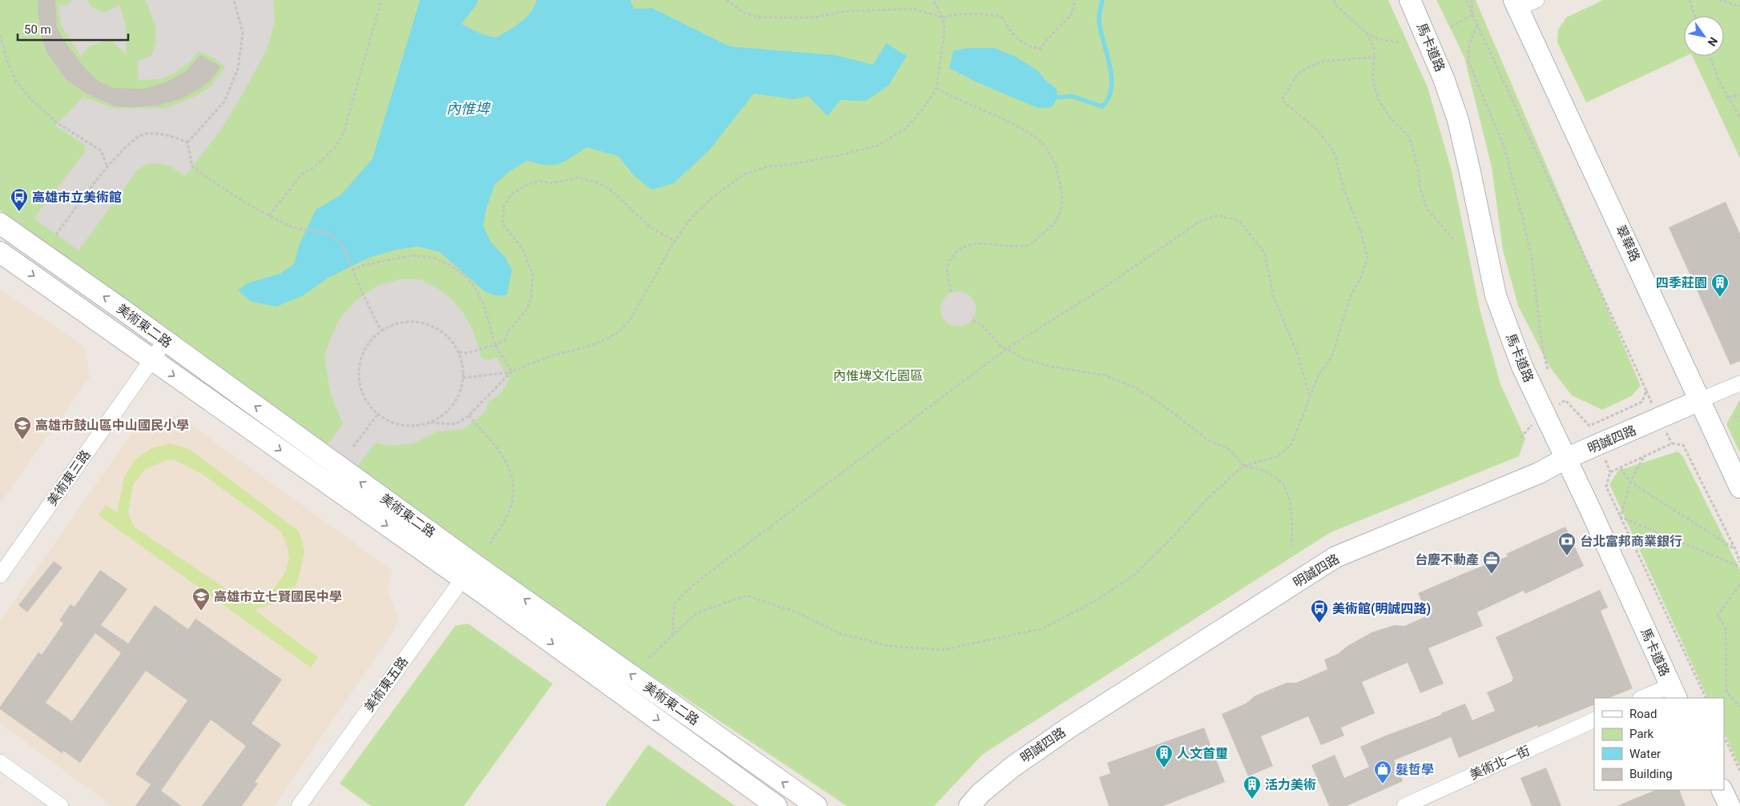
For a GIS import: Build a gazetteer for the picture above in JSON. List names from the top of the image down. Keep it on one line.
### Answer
{"streets":{"street":["馬卡道路","翠華路","美術東二路","明誠四路","美術東三路","美術東五路","美術北一街"]},"crossings":[["馬卡道路","明誠四路"],["翠華路","明誠四路"],["美術東二路","美術東三路"],["美術東二路","美術東五路"]],"water":["內惟埤"],"parks":["內惟埤文化園區"],"places":{"bus stop":["高雄市立美術館","美術館(明誠四路)"],"building":["四季莊園","人文首璽","活力美術"],"school or university":["高雄市鼓山區中山國民小學","高雄市立七賢國民中學"],"bank":["台北富邦商業銀行"],"office":["台慶不動產"],"shop":["髮哲學"]},"legend":["Road","Park","Water","Building"],"scale_bar":"50 m","north":"bottom right"}
